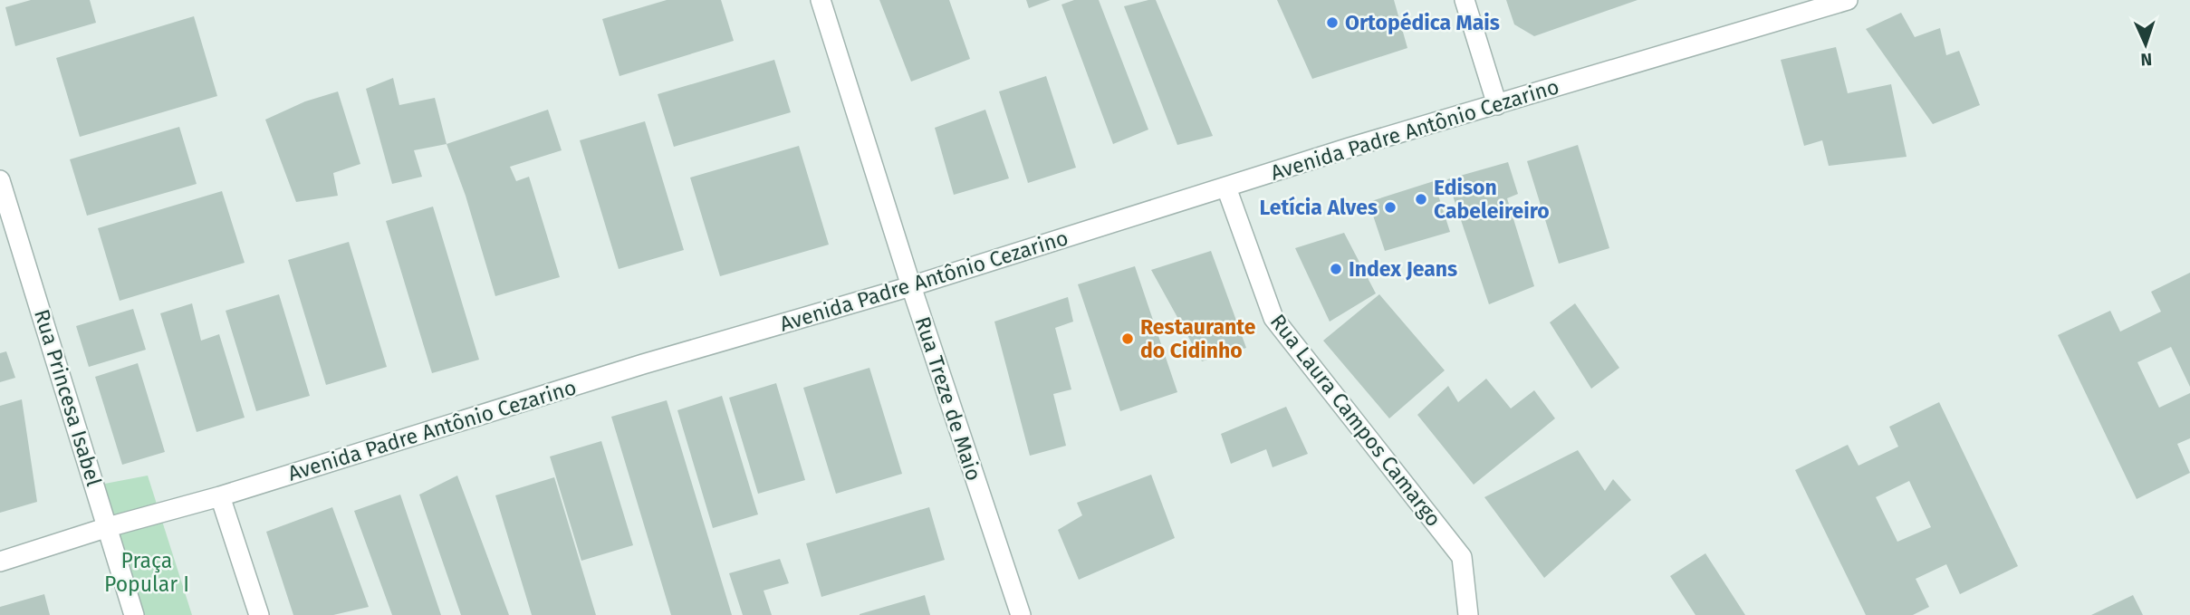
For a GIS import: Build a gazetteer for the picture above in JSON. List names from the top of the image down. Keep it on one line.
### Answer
{"streets":{"street":["Avenida Padre Antônio Cezarino","Rua Princesa Isabel","Rua Treze de Maio","Rua Laura Campos Camargo"]},"crossings":[["Avenida Padre Antônio Cezarino","Rua Princesa Isabel"],["Avenida Padre Antônio Cezarino","Rua Treze de Maio"],["Avenida Padre Antônio Cezarino","Rua Laura Campos Camargo"]],"parks":["Praça Popular I"],"places":["Ortopédica Mais","Edison Cabeleireiro","Letícia Alves","Index Jeans","Restaurante do Cidinho"],"north":"bottom"}
